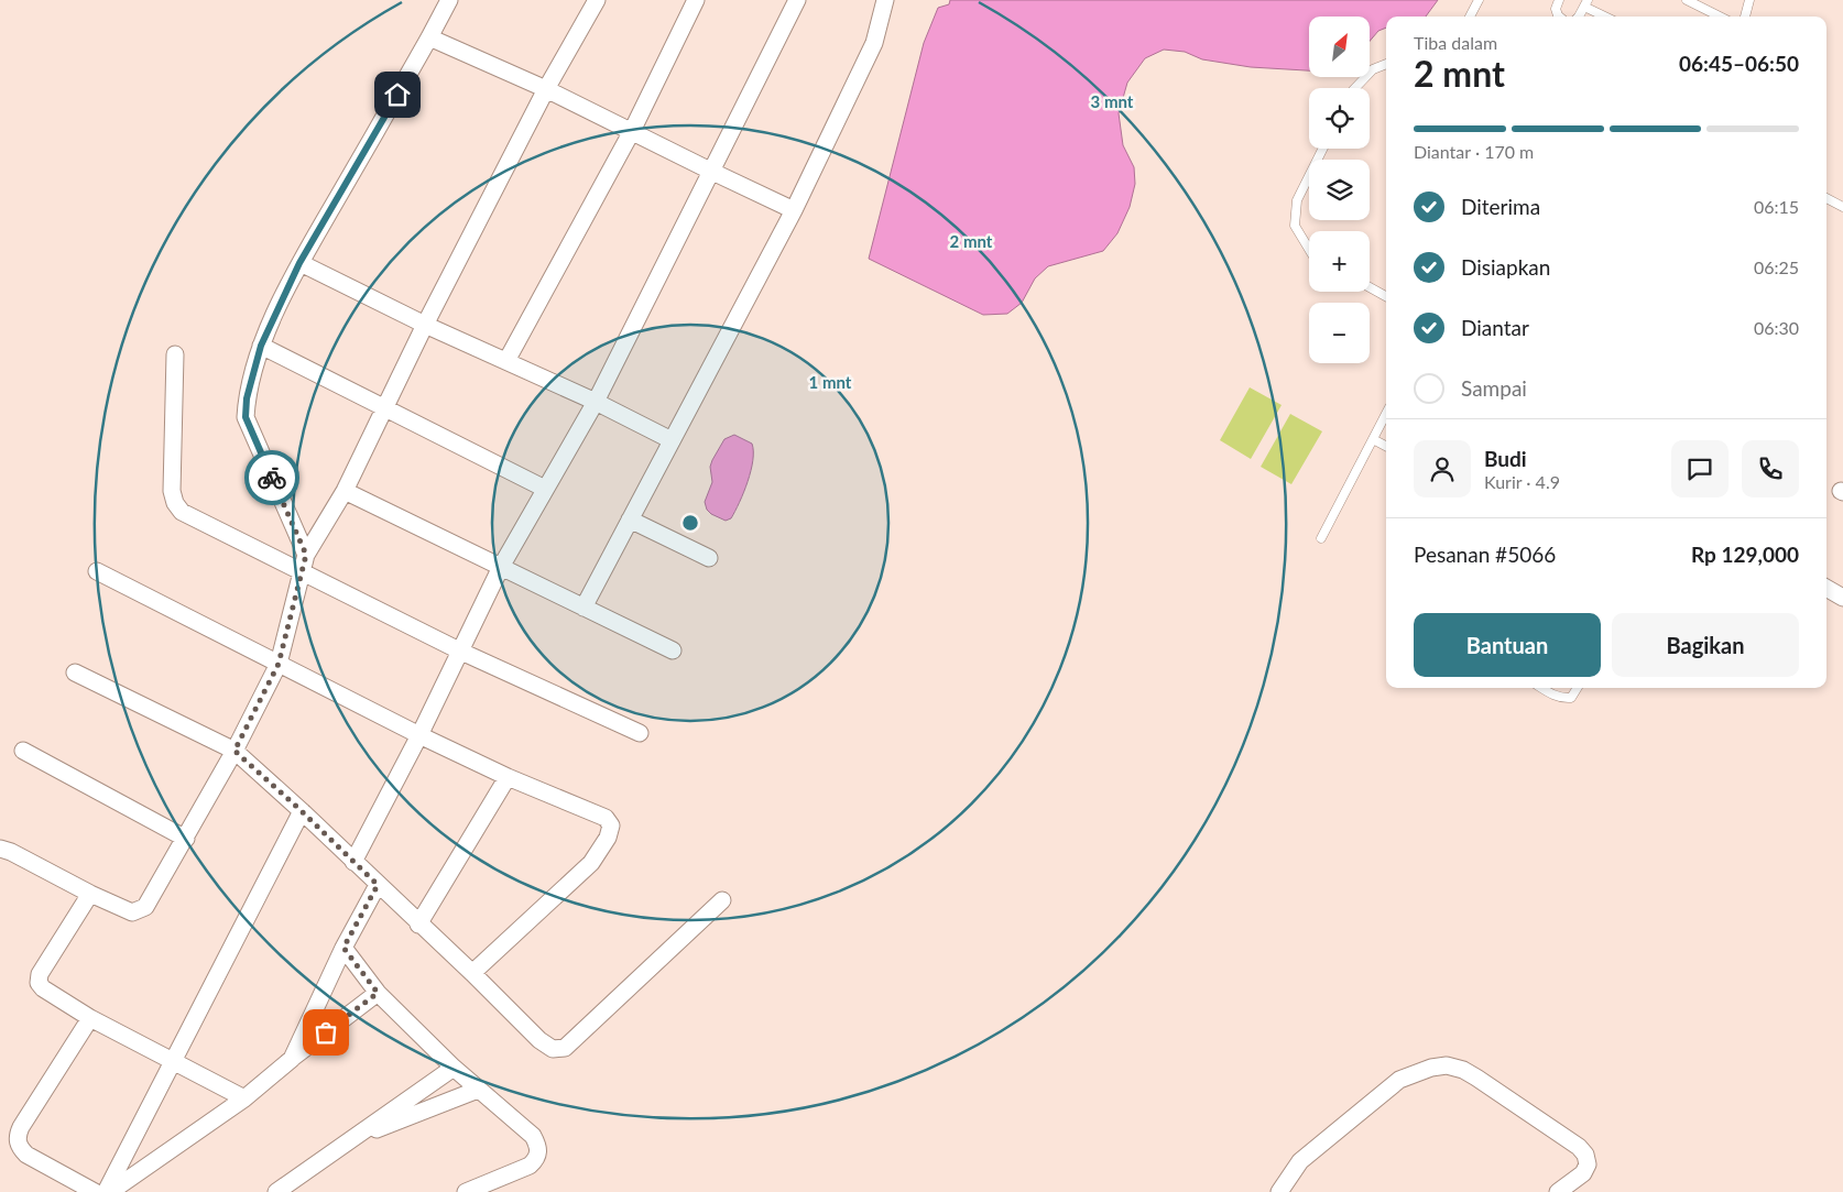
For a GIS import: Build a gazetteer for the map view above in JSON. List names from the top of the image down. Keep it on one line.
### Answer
{"north":"top right","page":{"map_buttons":["+","−"],"heading":["2 mnt","Tiba dalam","06:45–06:50"],"panel":["Budi","Kurir · 4.9","Pesanan #5066","Rp 129,000"],"bar":"Diantar · 170 m","list":[["Diterima","06:15"],["Disiapkan","06:25"],["Diantar","06:30"],"Sampai"],"buttons":["Bantuan","Bagikan"]},"rings":["3 mnt","2 mnt","1 mnt"]}
